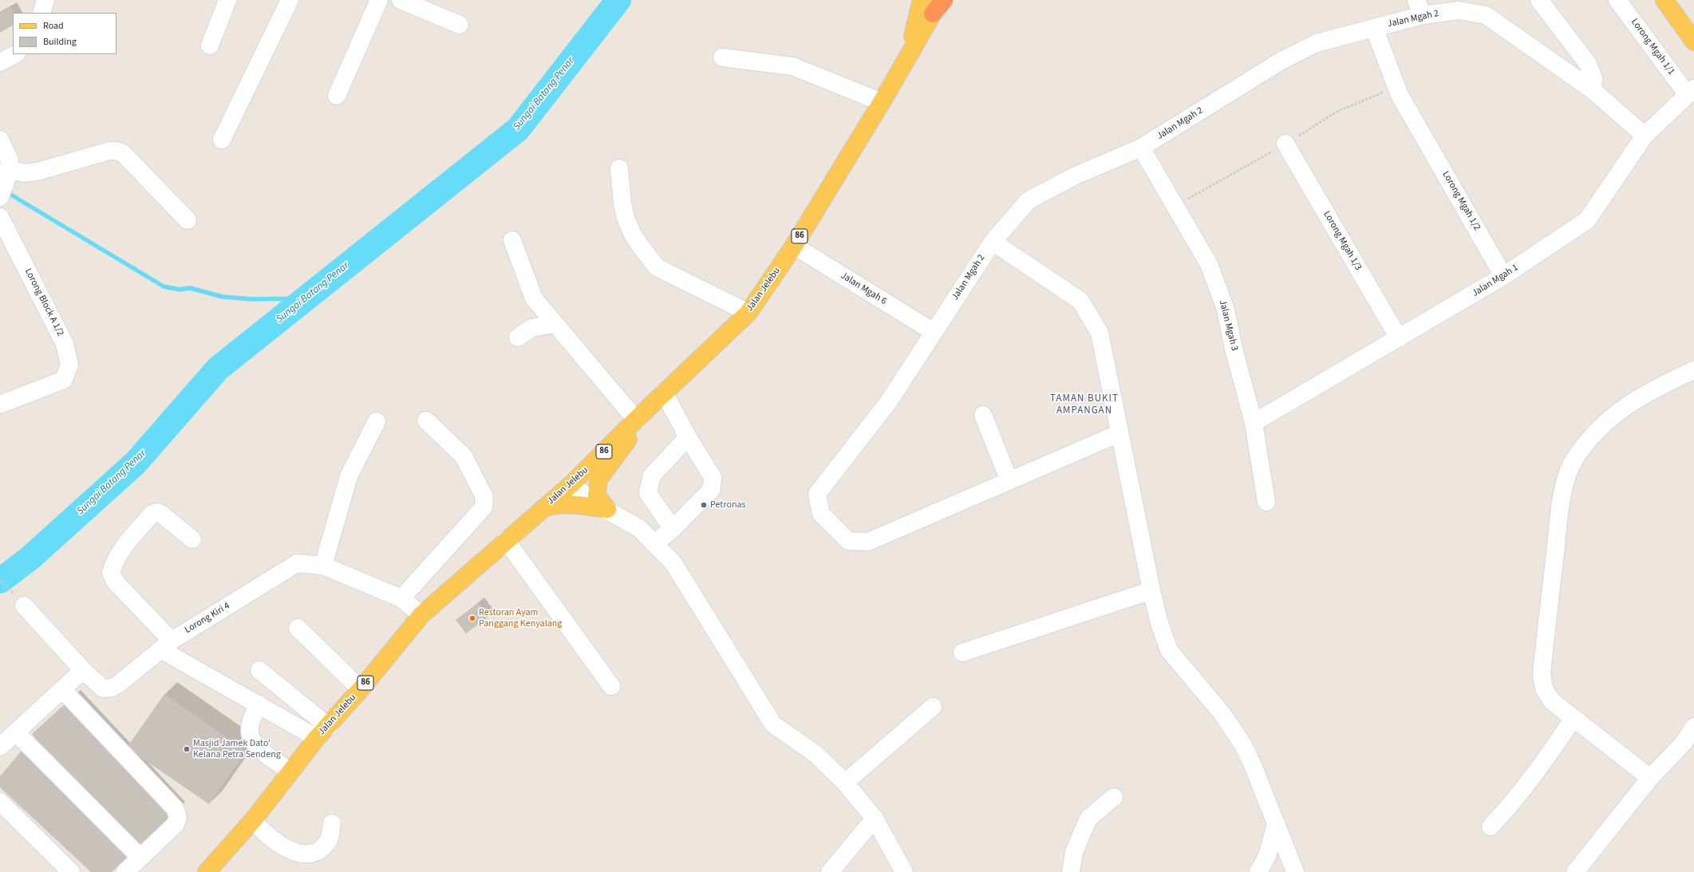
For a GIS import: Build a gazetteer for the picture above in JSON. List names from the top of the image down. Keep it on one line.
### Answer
{"streets":{"main road":["86","Jalan Jelebu"],"street":["Jalan Mgah 2","Lorong Mgah 1/1","Lorong Mgah 1/2","Lorong Mgah 1/3","Jalan Mgah 1","Jalan Mgah 6","Lorong Block A 1/2","Jalan Mgah 3","Lorong Kiri 4"]},"crossings":[["Jalan Mgah 2","Lorong Mgah 1/2"],["Jalan Mgah 2","Jalan Mgah 1"],["Jalan Mgah 2","Jalan Mgah 6"],["Jalan Mgah 2","Jalan Mgah 3"],["Lorong Mgah 1/1","Jalan Mgah 1"],["Lorong Mgah 1/2","Jalan Mgah 1"],["Lorong Mgah 1/3","Jalan Mgah 1"],["Jalan Mgah 1","Jalan Mgah 3"],["Jalan Mgah 6","Jalan Jelebu"],["Jalan Jelebu","Lorong Kiri 4"]],"districts":["TAMAN BUKIT AMPANGAN"],"water":["Sungai Batang Penar"],"places":["Petronas","Restoran Ayam Panggang Kenyalang","Masjid Jamek Dato' Kelana Petra Sendeng"],"legend":["Road","Building"]}
